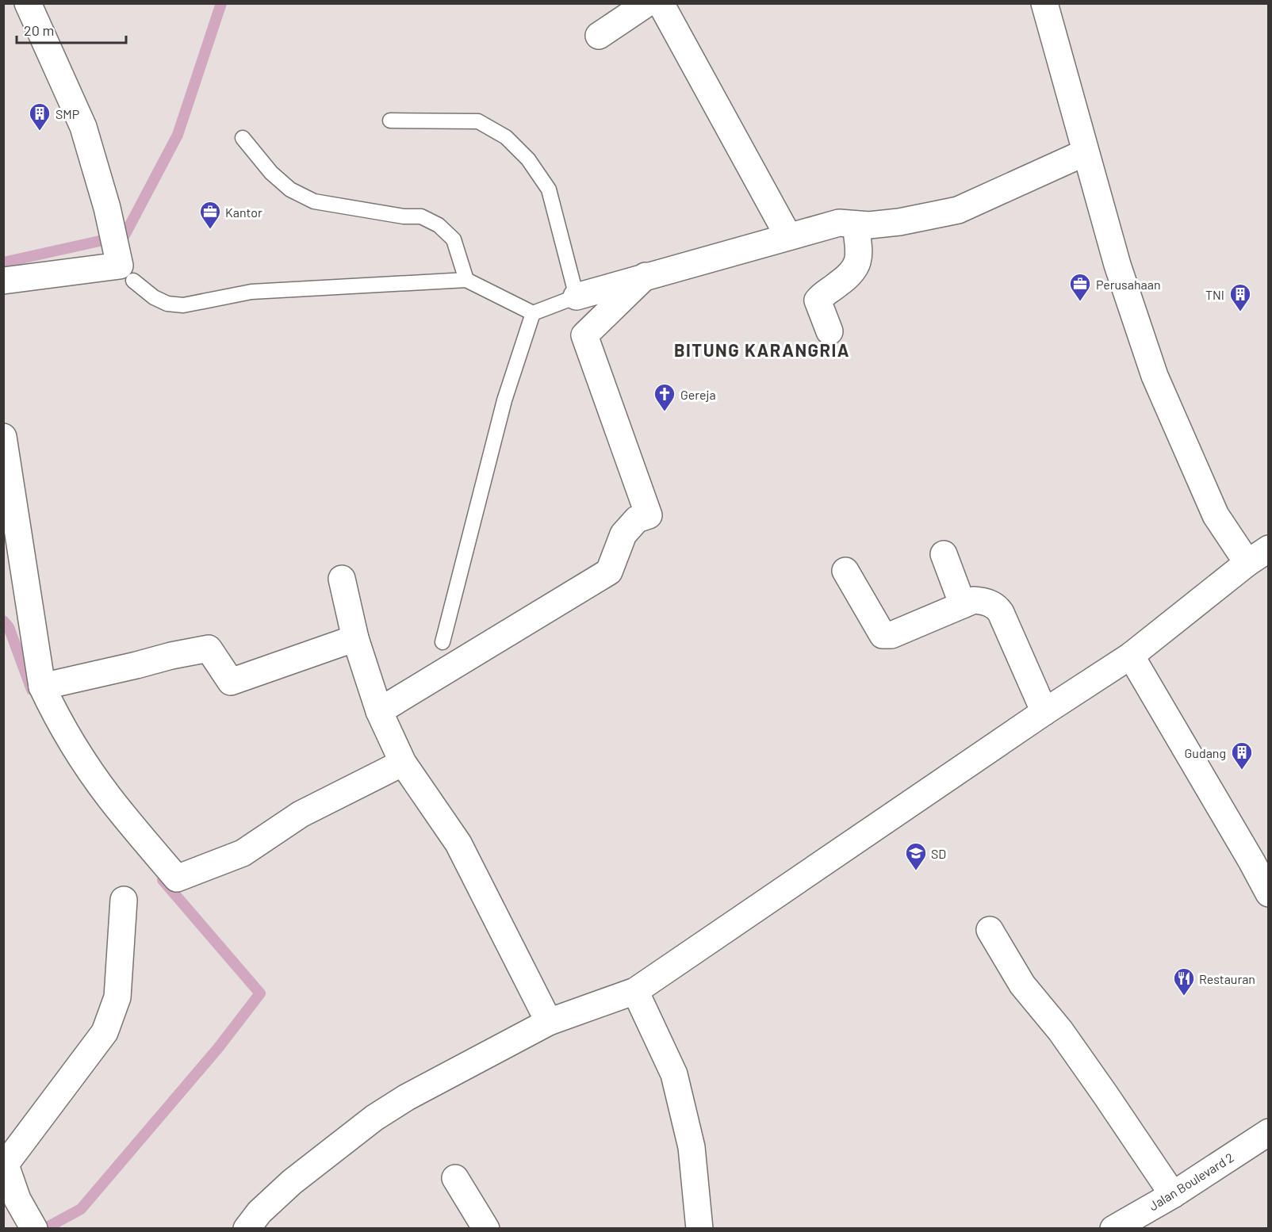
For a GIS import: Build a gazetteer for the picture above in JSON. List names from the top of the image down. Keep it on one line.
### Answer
{"streets":{"street":["Jalan Boulevard 2"]},"districts":["BITUNG KARANGRIA"],"places":{"building":["SMP","TNI","Gudang"],"office":["Kantor","Perusahaan"],"church":["Gereja"],"school or university":["SD"],"restaurant":["Restauran"]},"scale_bar":"20 m"}
